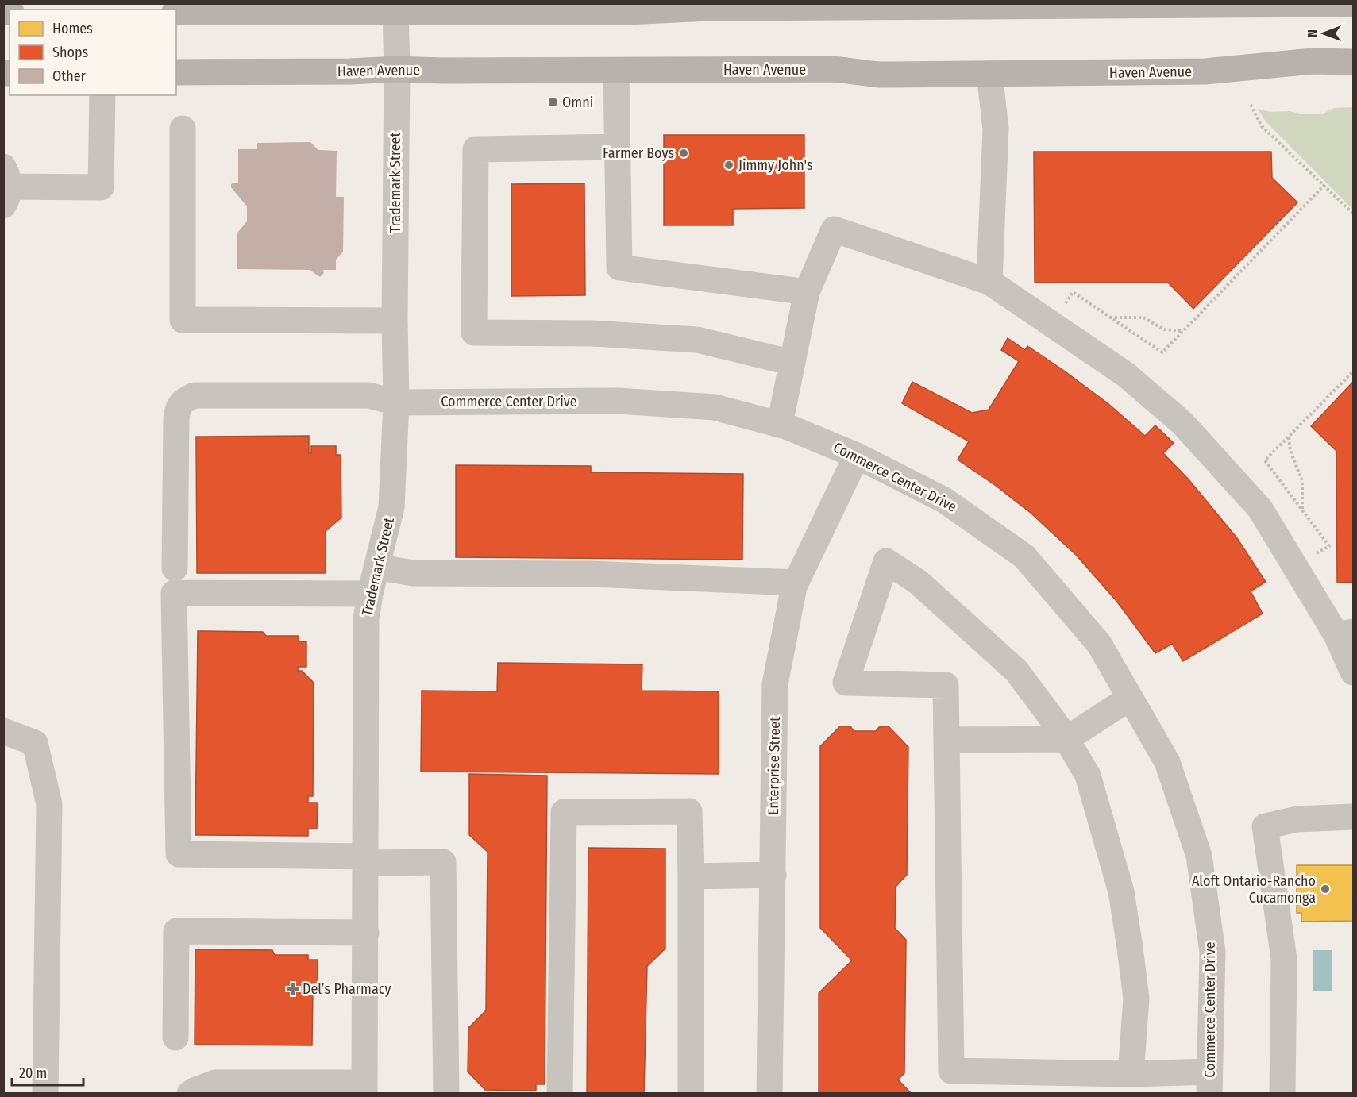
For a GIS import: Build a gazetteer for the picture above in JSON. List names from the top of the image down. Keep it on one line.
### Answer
{"streets":{"main road":["Haven Avenue"],"street":["Trademark Street","Commerce Center Drive","Enterprise Street"]},"crossings":[["Haven Avenue","Trademark Street"],["Trademark Street","Commerce Center Drive"],["Commerce Center Drive","Enterprise Street"]],"places":{"transit":["Omni"],"other":["Farmer Boys","Jimmy John's","Aloft Ontario-Rancho Cucamonga"],"health":["Del’s Pharmacy"]},"legend":["Homes","Shops","Other"],"scale_bar":"20 m","north":"left"}
